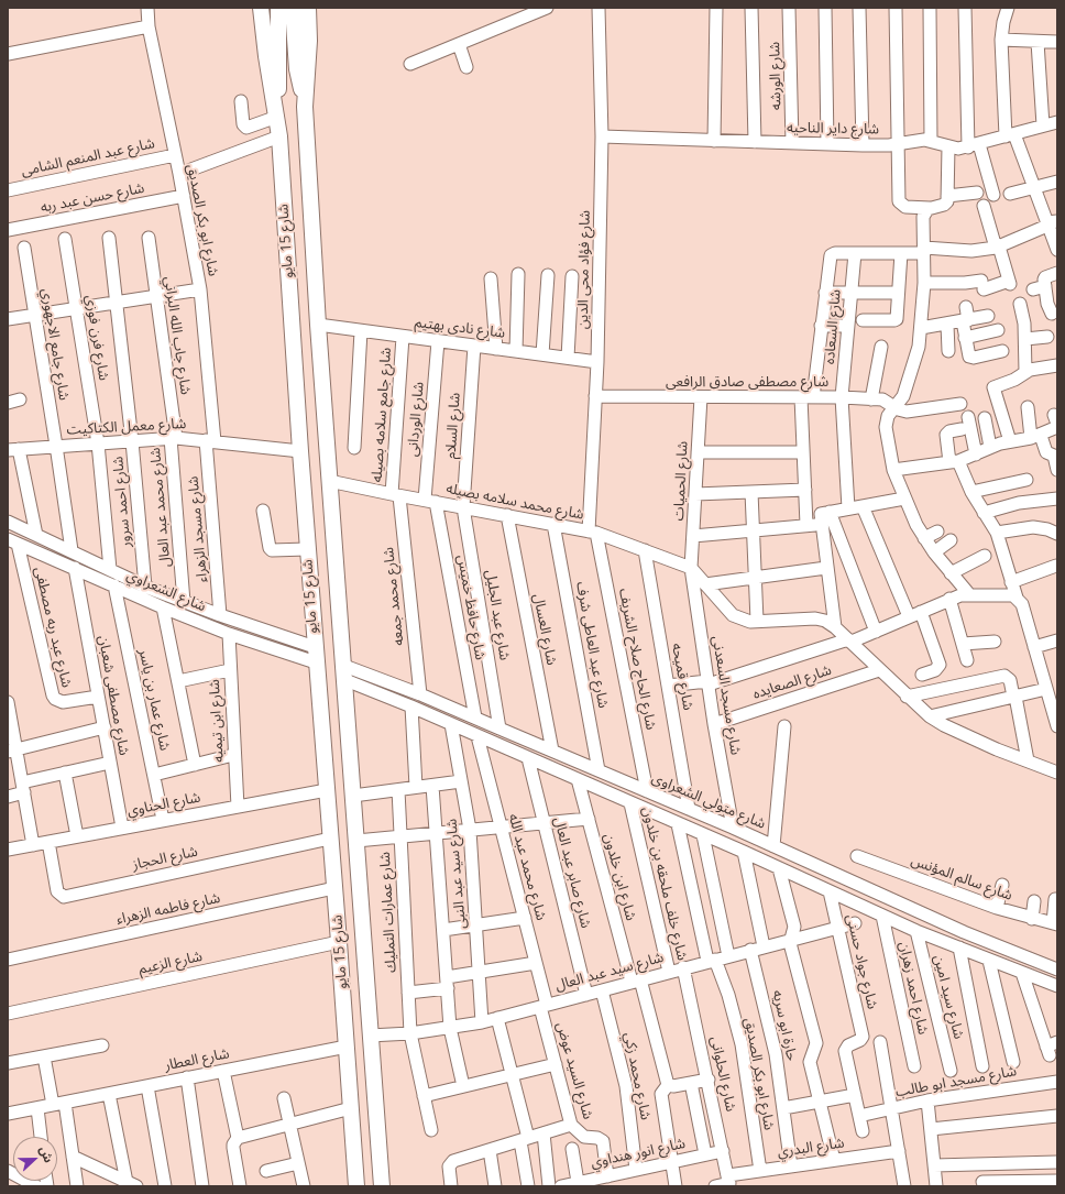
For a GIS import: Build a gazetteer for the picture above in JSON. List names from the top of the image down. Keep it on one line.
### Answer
{"streets":{"main road":["شارع 15 مايو"],"street":["شارع الورشه","شارع داير الناحيه","شارع عبد المنعم الشامى","شارع حسن عبد ربه","شارع ابو بكر الصديق","شارع فؤاد محى الدين","شارع السعاده","شارع نادى بهتيم","شارع جاب الله البراني","شارع فرن فوزي","شارع جامع الاجهوري","شارع مصطفى صادق الرافعى","شارع جامع سلامه بصيله","شارع الوردانى","شارع السلام","شارع معمل الكتاكيت","شارع الحميات","شارع احمد سرور","شارع محمد سلامه بصيله","شارع محمد عبد العال","شارع مسجد الزهراء","شارع الشعراوي","شارع محمد جمعه","شارع حافظ خميس","شارع عبد الجليل","شارع عبد ربه مصطفى","شارع العسال","شارع عبد العاطى شرف","شارع الحاج صلاح الشريف","شارع قميحه","شارع الصعايده","شارع مصطفى شعبان","شارع مسجد السعدنى","شارع عمار بن ياسر","شارع ابن تيميه","شارع متولي الشعراوى","شارع الحناوي","شارع الحجاز","شارع محمد عبد الله","شارع صابر عبد العال","شارع سيد عبد النبى","شارع ابن خلدون","شارع سالم المؤنس","شارع خلف ملحقه بن خلدون","شارع فاطمه الزهراء","شارع عمارات التمليك","شارع جواد حسنى","شارع الزعيم","شارع سيد عبد العال","شارع احمد زهران","شارع سيد امين","حارة ابو سريه","شارع العطار","شارع السيد عوض","شارع الحلوانى","شارع محمد زكي","شارع مسجد ابو طالب","شارع البدري","شارع انور هنداوي"]},"crossings":[["شارع الورشه","شارع داير الناحيه"],["شارع داير الناحيه","شارع فؤاد محى الدين"],["شارع عبد المنعم الشامى","شارع ابو بكر الصديق"],["شارع حسن عبد ربه","شارع ابو بكر الصديق"],["شارع ابو بكر الصديق","شارع معمل الكتاكيت"],["شارع ابو بكر الصديق","شارع مسجد الزهراء"],["شارع ابو بكر الصديق","شارع سيد عبد العال"],["شارع ابو بكر الصديق","شارع البدري"],["شارع 15 مايو","شارع نادى بهتيم"],["شارع 15 مايو","شارع معمل الكتاكيت"],["شارع 15 مايو","شارع محمد سلامه بصيله"],["شارع 15 مايو","شارع الشعراوي"],["شارع 15 مايو","شارع متولي الشعراوى"],["شارع 15 مايو","شارع الحناوي"],["شارع 15 مايو","شارع الحجاز"],["شارع 15 مايو","شارع فاطمه الزهراء"],["شارع 15 مايو","شارع الزعيم"],["شارع 15 مايو","شارع سيد عبد العال"],["شارع 15 مايو","شارع العطار"],["شارع فؤاد محى الدين","شارع نادى بهتيم"],["شارع فؤاد محى الدين","شارع مصطفى صادق الرافعى"],["شارع فؤاد محى الدين","شارع محمد سلامه بصيله"],["شارع فؤاد محى الدين","شارع الحاج صلاح الشريف"],["شارع السعاده","شارع مصطفى صادق الرافعى"],["شارع نادى بهتيم","شارع جامع سلامه بصيله"],["شارع نادى بهتيم","شارع الوردانى"],["شارع نادى بهتيم","شارع السلام"],["شارع جاب الله البراني","شارع معمل الكتاكيت"],["شارع جاب الله البراني","شارع محمد عبد العال"],["شارع فرن فوزي","شارع معمل الكتاكيت"],["شارع فرن فوزي","شارع الشعراوي"],["شارع جامع الاجهوري","شارع معمل الكتاكيت"],["شارع جامع الاجهوري","شارع الشعراوي"],["شارع مصطفى صادق الرافعى","شارع الحميات"],["شارع جامع سلامه بصيله","شارع محمد سلامه بصيله"],["شارع جامع سلامه بصيله","شارع محمد جمعه"],["شارع الوردانى","شارع محمد سلامه بصيله"],["شارع الوردانى","شارع حافظ خميس"],["شارع السلام","شارع محمد سلامه بصيله"],["شارع السلام","شارع عبد الجليل"],["شارع معمل الكتاكيت","شارع احمد سرور"],["شارع معمل الكتاكيت","شارع محمد عبد العال"],["شارع معمل الكتاكيت","شارع مسجد الزهراء"],["شارع الحميات","شارع محمد سلامه بصيله"],["شارع الحميات","شارع مسجد السعدنى"],["شارع احمد سرور","شارع الشعراوي"],["شارع محمد سلامه بصيله","شارع محمد جمعه"],["شارع محمد سلامه بصيله","شارع حافظ خميس"],["شارع محمد سلامه بصيله","شارع عبد الجليل"],["شارع محمد سلامه بصيله","شارع العسال"],["شارع محمد سلامه بصيله","شارع عبد العاطى شرف"],["شارع محمد سلامه بصيله","شارع الحاج صلاح الشريف"],["شارع محمد سلامه بصيله","شارع قميحه"],["شارع محمد سلامه بصيله","شارع مسجد السعدنى"],["شارع محمد عبد العال","شارع الشعراوي"],["شارع مسجد الزهراء","شارع الشعراوي"],["شارع الشعراوي","شارع عبد ربه مصطفى"],["شارع الشعراوي","شارع مصطفى شعبان"],["شارع الشعراوي","شارع عمار بن ياسر"],["شارع الشعراوي","شارع ابن تيميه"],["شارع محمد جمعه","شارع متولي الشعراوى"],["شارع حافظ خميس","شارع متولي الشعراوى"],["شارع عبد الجليل","شارع متولي الشعراوى"],["شارع عبد ربه مصطفى","شارع مصطفى شعبان"],["شارع العسال","شارع متولي الشعراوى"],["شارع عبد العاطى شرف","شارع متولي الشعراوى"],["شارع الحاج صلاح الشريف","شارع متولي الشعراوى"],["شارع قميحه","شارع متولي الشعراوى"],["شارع الصعايده","شارع مسجد السعدنى"],["شارع مصطفى شعبان","شارع الحناوي"],["شارع مسجد السعدنى","شارع متولي الشعراوى"],["شارع عمار بن ياسر","شارع الحناوي"],["شارع ابن تيميه","شارع الحناوي"],["شارع الحناوي","شارع الحجاز"],["شارع محمد عبد الله","شارع سيد عبد العال"],["شارع محمد عبد الله","شارع السيد عوض"],["شارع صابر عبد العال","شارع سيد عبد العال"],["شارع سيد عبد النبى","شارع سيد عبد العال"],["شارع ابن خلدون","شارع سيد عبد العال"],["شارع خلف ملحقه بن خلدون","شارع سيد عبد العال"],["شارع عمارات التمليك","شارع سيد عبد العال"],["شارع جواد حسنى","شارع سيد عبد العال"],["شارع سيد عبد العال","حارة ابو سريه"],["شارع سيد عبد العال","شارع السيد عوض"],["شارع سيد عبد العال","شارع الحلوانى"],["شارع سيد عبد العال","شارع محمد زكي"],["حارة ابو سريه","شارع البدري"],["شارع السيد عوض","شارع انور هنداوي"],["شارع الحلوانى","شارع البدري"],["شارع الحلوانى","شارع انور هنداوي"],["شارع محمد زكي","شارع انور هنداوي"]],"north":"right"}
